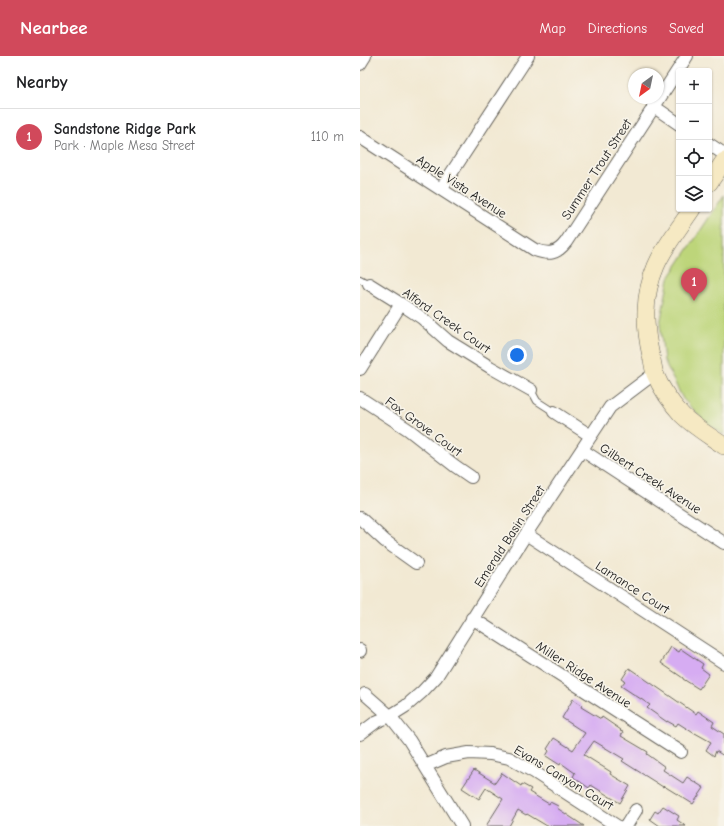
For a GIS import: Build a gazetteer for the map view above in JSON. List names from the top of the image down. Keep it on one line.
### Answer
{"streets":{"street":["Summer Trout Street","Apple Vista Avenue","Alford Creek Court","Fox Grove Court","Gilbert Creek Avenue","Emerald Basin Street","Lamance Court","Miller Ridge Avenue","Evans Canyon Court"]},"crossings":[["Summer Trout Street","Apple Vista Avenue"],["Gilbert Creek Avenue","Emerald Basin Street"],["Emerald Basin Street","Lamance Court"],["Emerald Basin Street","Miller Ridge Avenue"]],"north":"bottom left","page":{"header":"Nearbee","nav":["Map","Directions","Saved"],"heading":"Nearby","map_buttons":["+","−"],"list":[{"mark":"1","name":"Sandstone Ridge Park","note":"Park · Maple Mesa Street","value":"110 m"}],"pins":"1"}}
